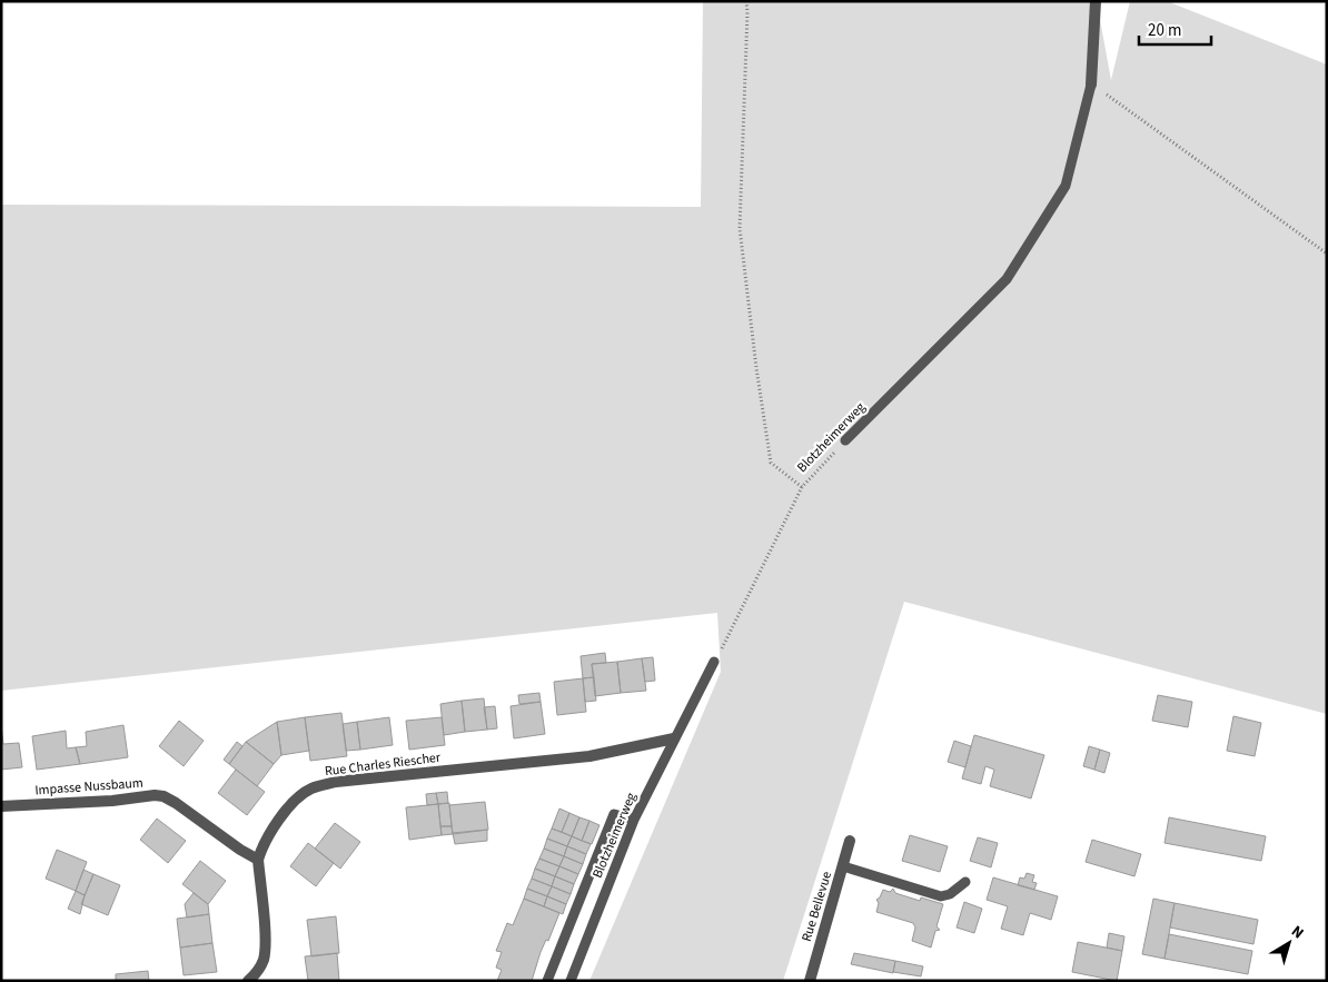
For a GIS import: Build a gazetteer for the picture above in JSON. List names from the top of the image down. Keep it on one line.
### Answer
{"streets":{"street":["Blotzheimerweg","Rue Charles Riescher","Impasse Nussbaum","Rue Bellevue"]},"crossings":[["Blotzheimerweg","Rue Charles Riescher"],["Rue Charles Riescher","Impasse Nussbaum"]],"scale_bar":"20 m","north":"top right"}
